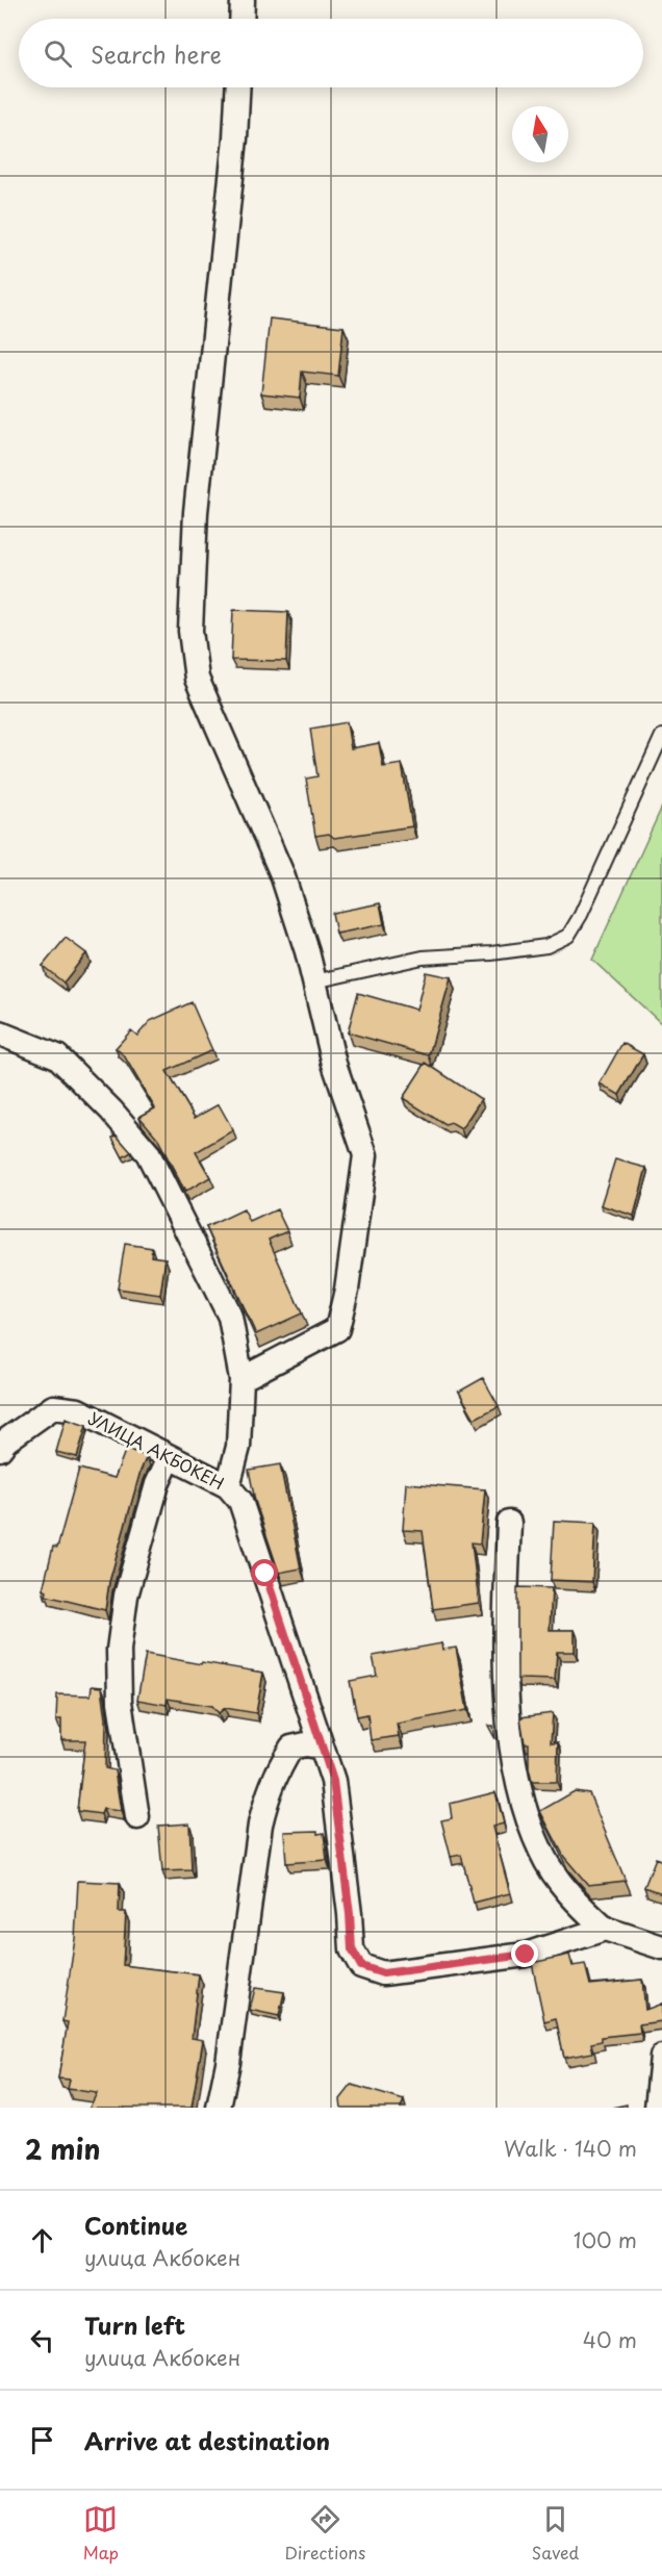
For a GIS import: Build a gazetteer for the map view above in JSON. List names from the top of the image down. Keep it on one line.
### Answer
{"streets":{"street":["УЛИЦА АКБОКЕН"]},"north":"top","page":{"search":"Search here","heading":["2 min","Walk · 140 m"],"list":[["Continue","улица Акбокен","100 m"],["Turn left","улица Акбокен","40 m"],"Arrive at destination"],"nav":["Map","Directions","Saved"]}}
